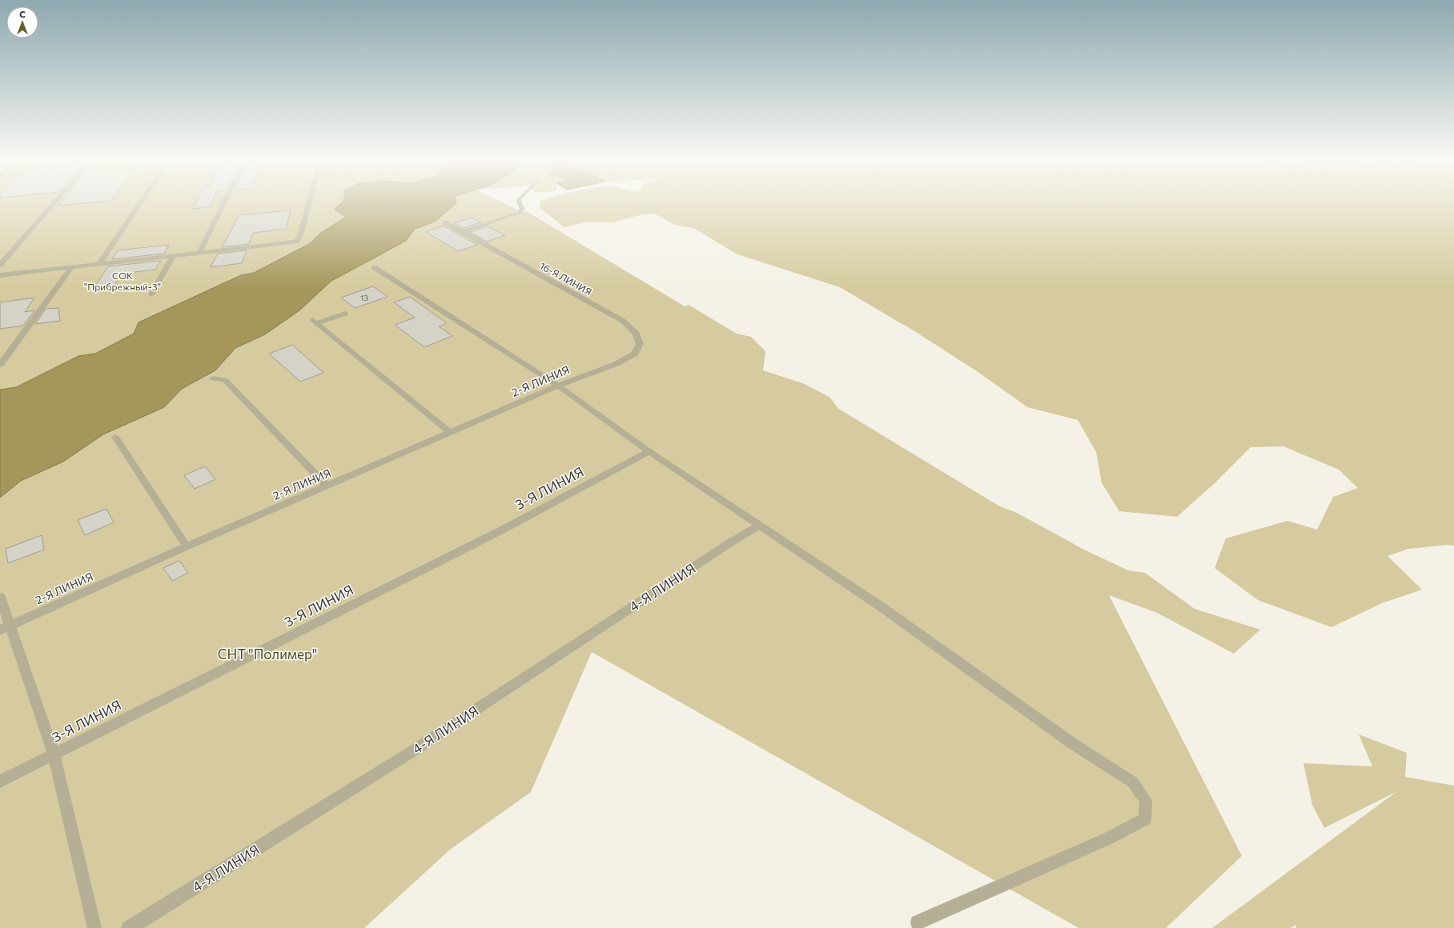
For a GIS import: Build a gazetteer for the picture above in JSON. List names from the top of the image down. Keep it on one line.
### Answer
{"streets":{"street":["16-Я ЛИНИЯ","2-Я ЛИНИЯ","3-Я ЛИНИЯ","4-Я ЛИНИЯ"]},"crossings":[["16-Я ЛИНИЯ","2-Я ЛИНИЯ"]],"parks":["СОК \"Прибрежный-3\"","СНТ \"Полимер\""],"house_numbers":["13"],"north":"top"}
